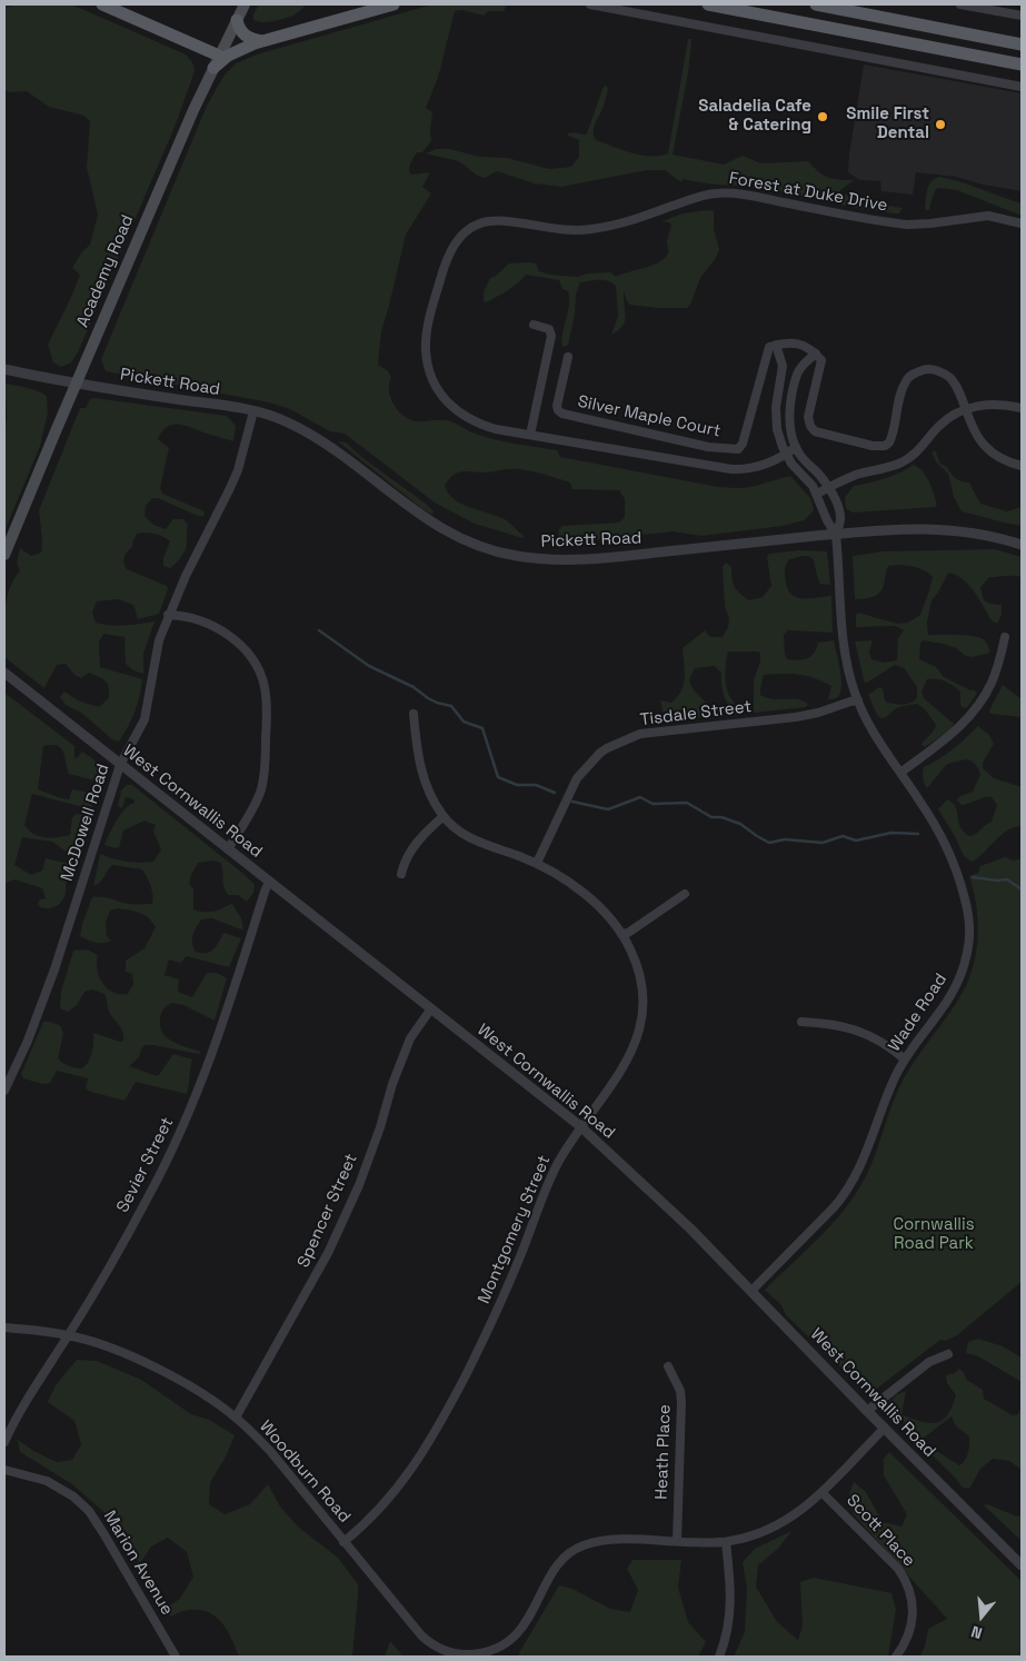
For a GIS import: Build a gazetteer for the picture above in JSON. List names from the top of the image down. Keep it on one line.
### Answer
{"streets":{"main road":["Academy Road"],"street":["Forest at Duke Drive","Pickett Road","Silver Maple Court","Tisdale Street","West Cornwallis Road","McDowell Road","Wade Road","Sevier Street","Spencer Street","Montgomery Street","Heath Place","Woodburn Road","Scott Place","Marion Avenue"]},"crossings":[["Academy Road","Pickett Road"],["Pickett Road","McDowell Road"],["Pickett Road","Wade Road"],["Tisdale Street","Wade Road"],["Tisdale Street","Montgomery Street"],["West Cornwallis Road","McDowell Road"],["West Cornwallis Road","Wade Road"],["West Cornwallis Road","Sevier Street"],["West Cornwallis Road","Spencer Street"],["West Cornwallis Road","Montgomery Street"],["West Cornwallis Road","Woodburn Road"],["Sevier Street","Woodburn Road"],["Spencer Street","Woodburn Road"],["Montgomery Street","Woodburn Road"],["Heath Place","Woodburn Road"],["Woodburn Road","Scott Place"]],"parks":["Cornwallis Road Park"],"places":["Saladelia Cafe & Catering","Smile First Dental"],"north":"bottom"}
